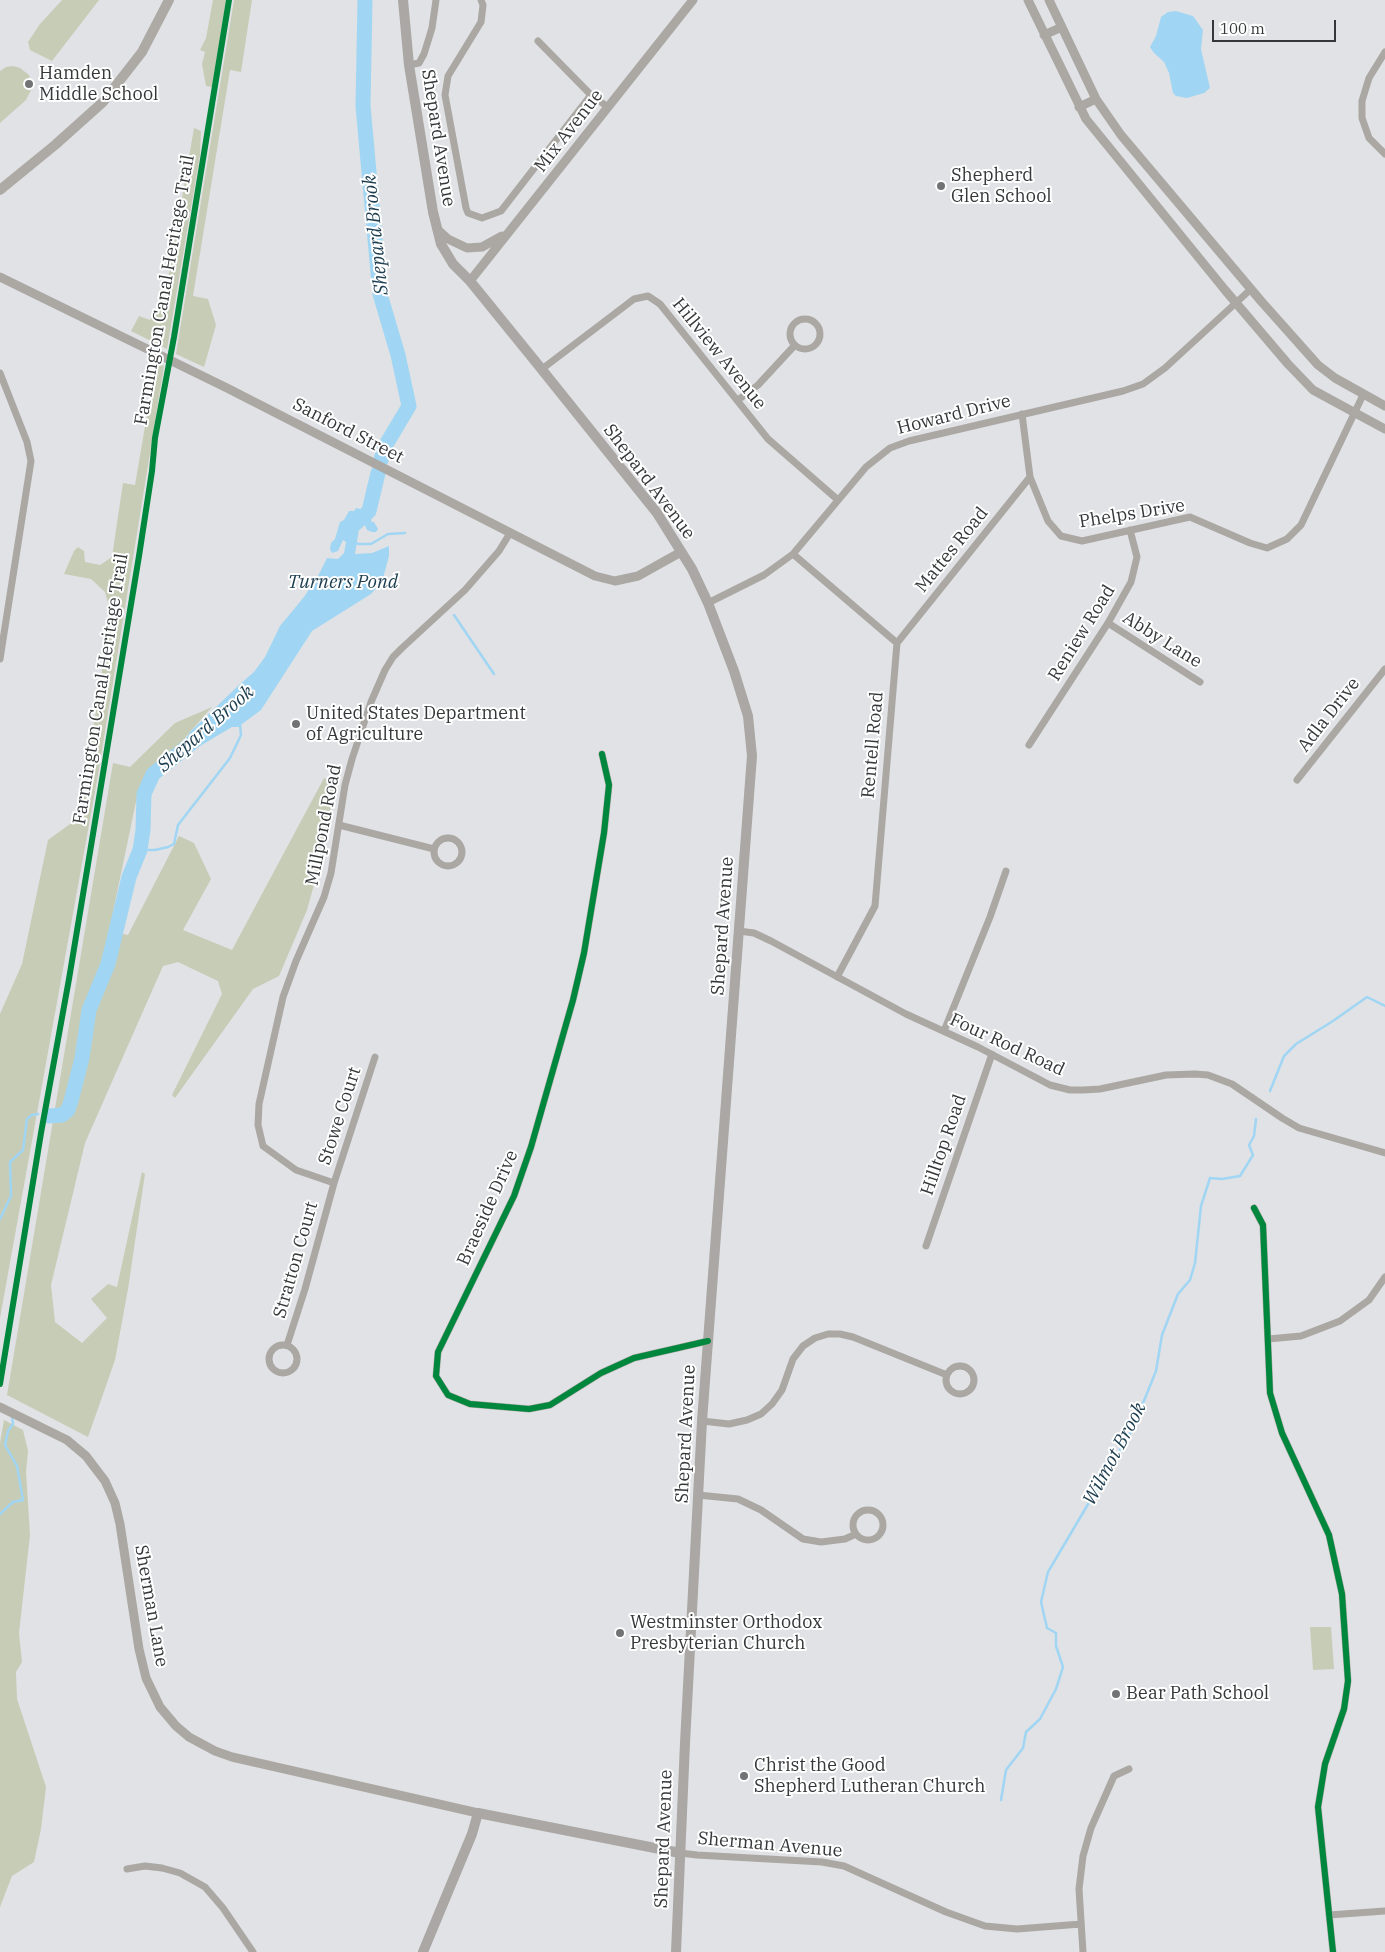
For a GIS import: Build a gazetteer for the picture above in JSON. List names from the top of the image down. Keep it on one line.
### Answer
{"streets":{"main road":["Shepard Avenue","Sherman Avenue"],"street":["Mix Avenue","Hillview Avenue","Howard Drive","Sanford Street","Phelps Drive","Mattes Road","Reniew Road","Abby Lane","Adla Drive","Rentell Road","Millpond Road","Four Rod Road","Stowe Court","Hilltop Road","Braeside Drive","Stratton Court","Sherman Lane"],"cycle path":["Farmington Canal Heritage Trail"]},"crossings":[["Mix Avenue","Shepard Avenue"],["Shepard Avenue","Hillview Avenue"],["Shepard Avenue","Howard Drive"],["Shepard Avenue","Sanford Street"],["Shepard Avenue","Four Rod Road"],["Shepard Avenue","Braeside Drive"],["Shepard Avenue","Sherman Avenue"],["Hillview Avenue","Howard Drive"],["Howard Drive","Phelps Drive"],["Sanford Street","Millpond Road"],["Phelps Drive","Mattes Road"],["Phelps Drive","Reniew Road"],["Mattes Road","Rentell Road"],["Reniew Road","Abby Lane"],["Rentell Road","Four Rod Road"],["Millpond Road","Stowe Court"],["Millpond Road","Stratton Court"],["Four Rod Road","Hilltop Road"],["Stowe Court","Stratton Court"],["Sherman Lane","Sherman Avenue"]],"water":["Shepard Brook","Turners Pond","Wilmot Brook"],"places":["Hamden Middle School","Shepherd Glen School","United States Department of Agriculture","Westminster Orthodox Presbyterian Church","Bear Path School","Christ the Good Shepherd Lutheran Church"],"scale_bar":"100 m"}
